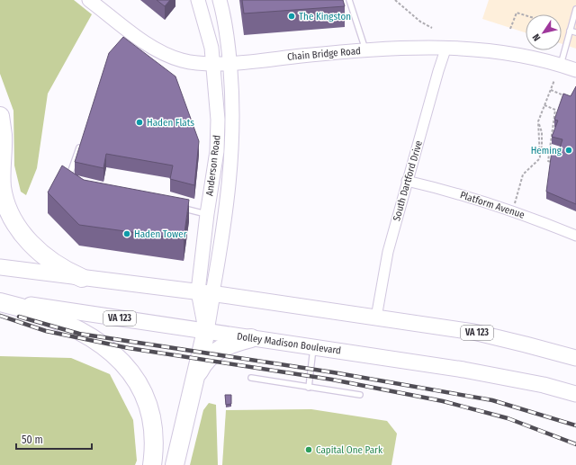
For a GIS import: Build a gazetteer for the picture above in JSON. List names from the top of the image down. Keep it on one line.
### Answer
{"streets":{"main road":["VA 123","Dolley Madison Boulevard"],"street":["Chain Bridge Road","Anderson Road","South Dartford Drive","Platform Avenue"]},"crossings":[["Chain Bridge Road","Anderson Road"],["Chain Bridge Road","South Dartford Drive"],["Anderson Road","VA 123"],["South Dartford Drive","Platform Avenue"],["South Dartford Drive","VA 123"]],"places":["The Kingston","Haden Flats","Heming","Haden Tower","Capital One Park"],"scale_bar":"50 m","north":"bottom left"}
